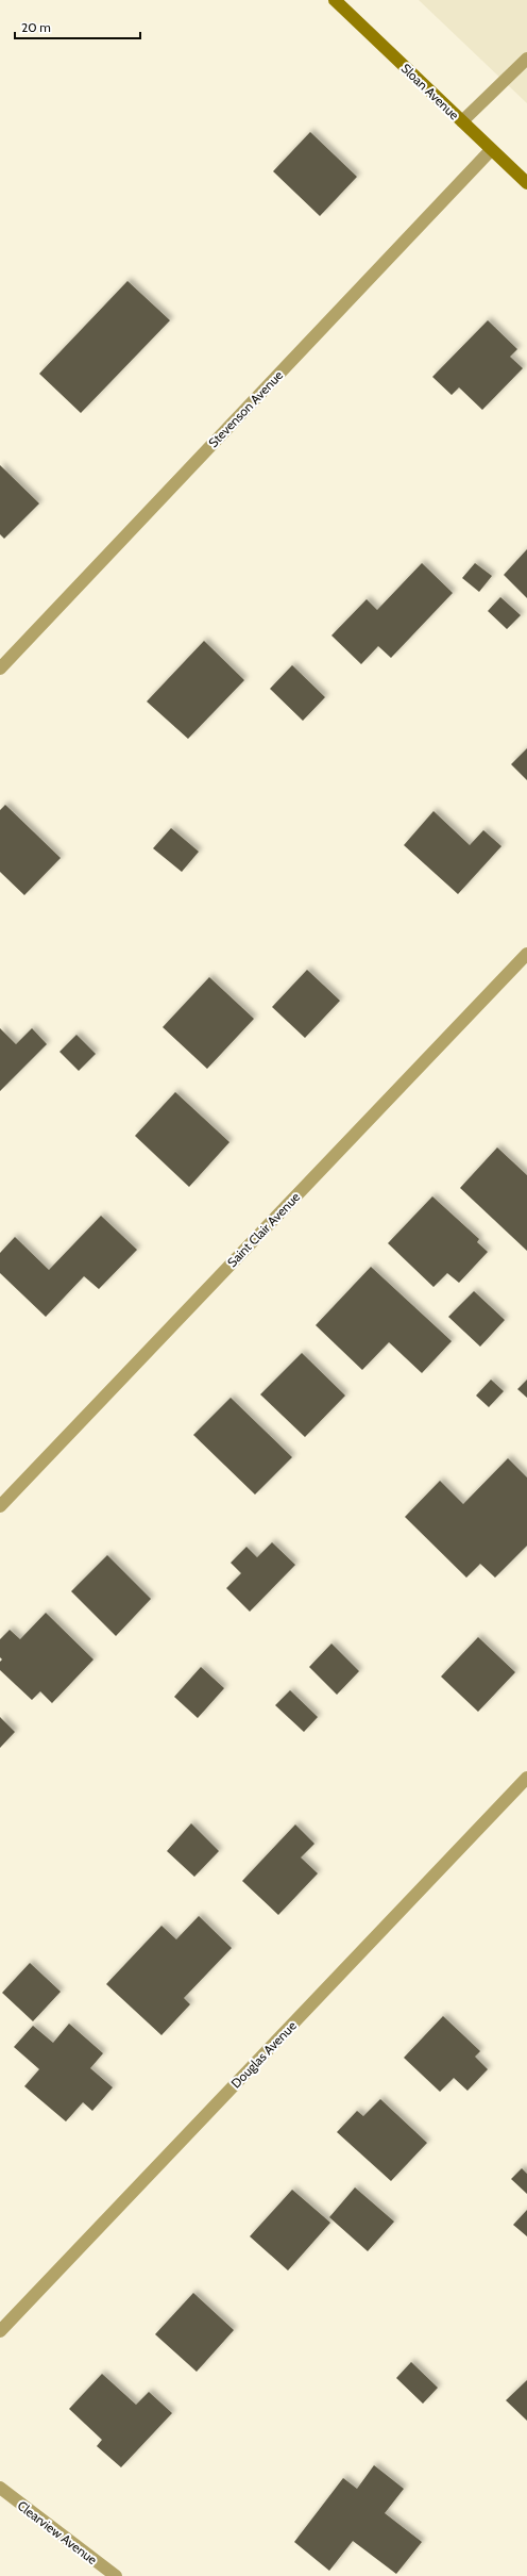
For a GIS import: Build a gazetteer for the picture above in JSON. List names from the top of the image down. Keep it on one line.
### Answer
{"streets":{"main road":["Sloan Avenue"],"street":["Stevenson Avenue","Saint Clair Avenue","Douglas Avenue","Clearview Avenue"]},"crossings":[["Sloan Avenue","Stevenson Avenue"]],"scale_bar":"20 m"}
